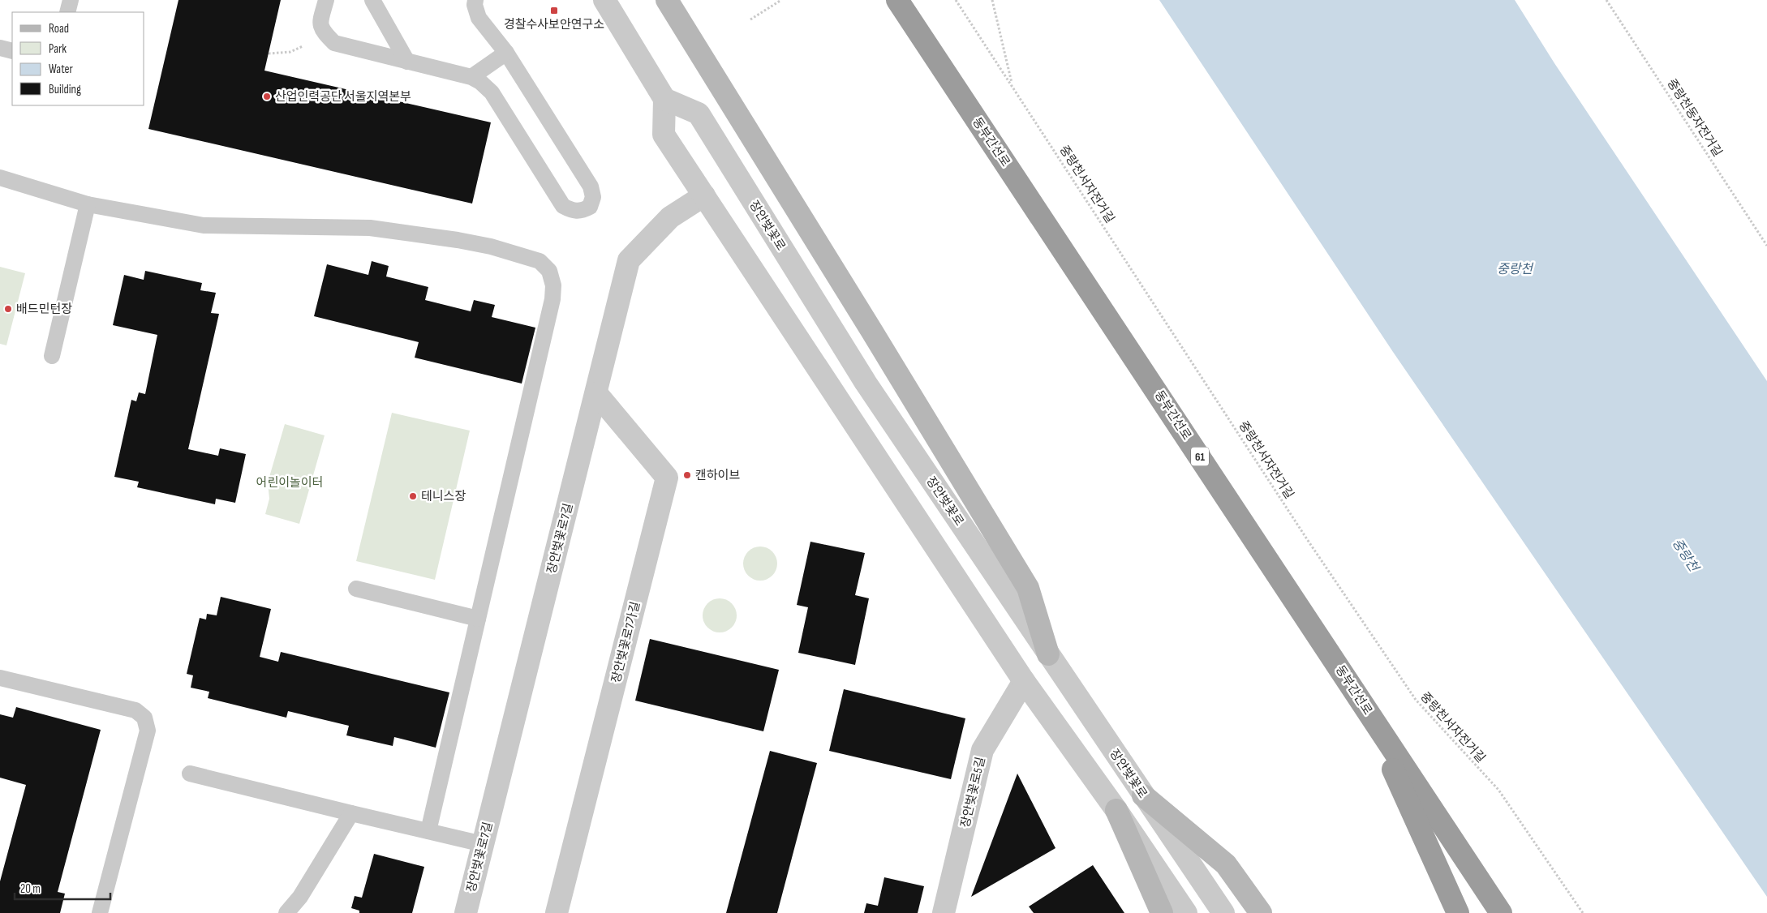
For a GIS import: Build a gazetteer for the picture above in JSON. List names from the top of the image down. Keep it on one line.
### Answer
{"streets":{"highway":["동부간선로","61"],"street":["장안벚꽃로","장안벚꽃로7길","장안벚꽃로7가길","장안벚꽃로5길"],"path":["중랑천동자전거길","중랑천서자전거길"]},"crossings":[["장안벚꽃로7길","장안벚꽃로7가길"]],"water":["중랑천"],"parks":["어린이놀이터"],"places":{"transit":["경찰수사보안연구소"],"other":["산업인력공단 서울지역본부","배드민턴장","캔하이브","테니스장"]},"legend":["Road","Park","Water","Building"],"scale_bar":"20 m"}
